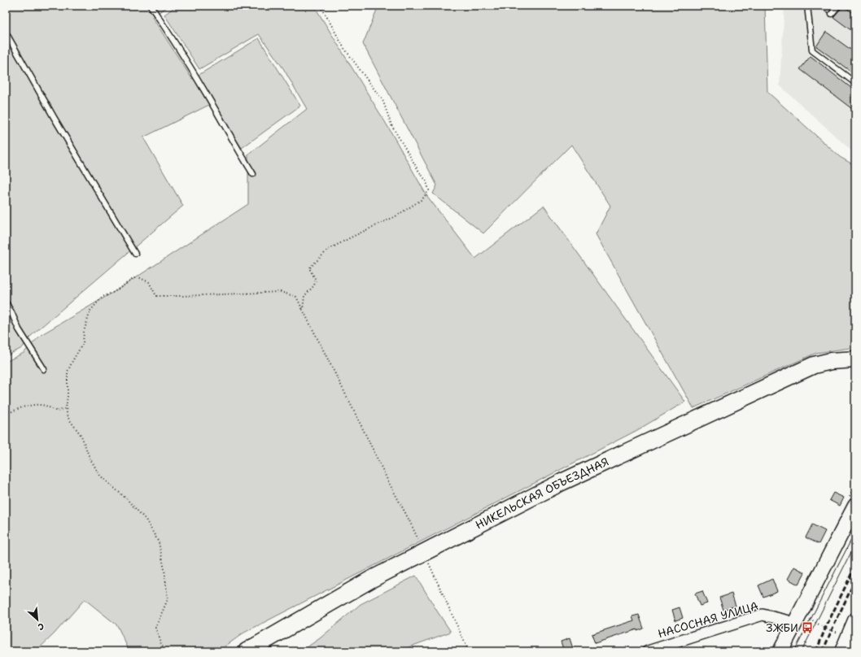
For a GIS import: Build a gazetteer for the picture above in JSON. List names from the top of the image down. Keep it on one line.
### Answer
{"streets":{"main road":["НИКЕЛЬСКАЯ ОБЪЕЗДНАЯ"],"street":["НАСОСНАЯ УЛИЦА"]},"places":{"bus stop":["ЗЖБИ"]},"north":"bottom right"}
